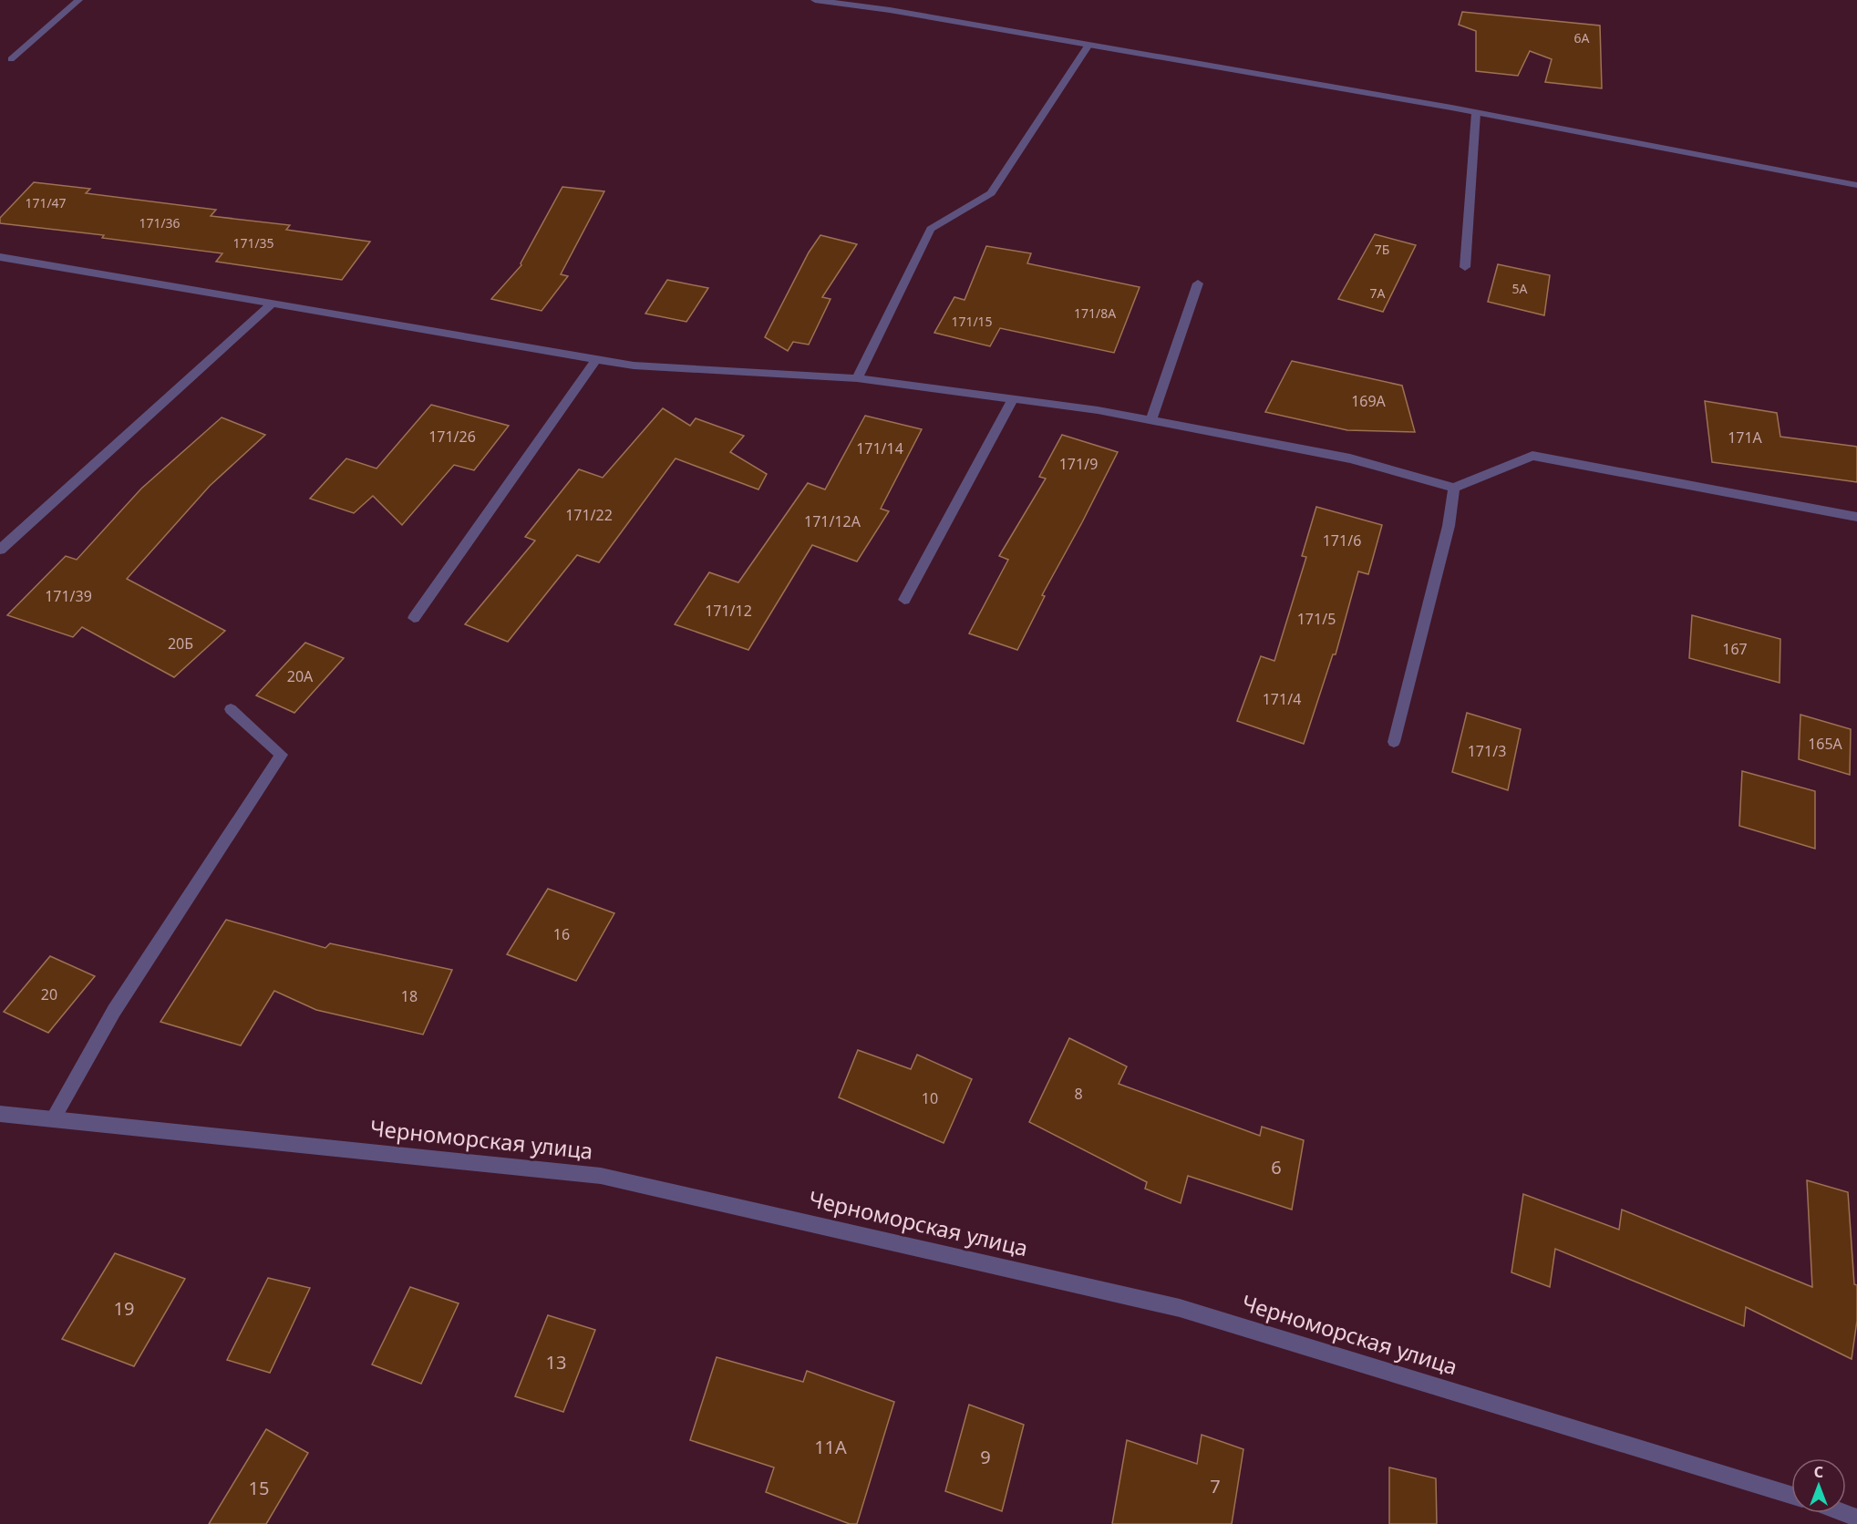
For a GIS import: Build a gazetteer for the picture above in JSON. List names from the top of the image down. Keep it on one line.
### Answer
{"streets":{"street":["Черноморская улица"]},"house_numbers":["6A","171/47","171/36","171/35","7Б","5А","7А","171/8А","171/15","169А","171/26","171А","171/14","171/9","171/22","171/12А","171/6","171/39","171/12","171/5","20Б","167","20А","171/4","165А","171/3","16","20","18","8","10","6","19","13","11А","9","7","15"],"north":"top"}
